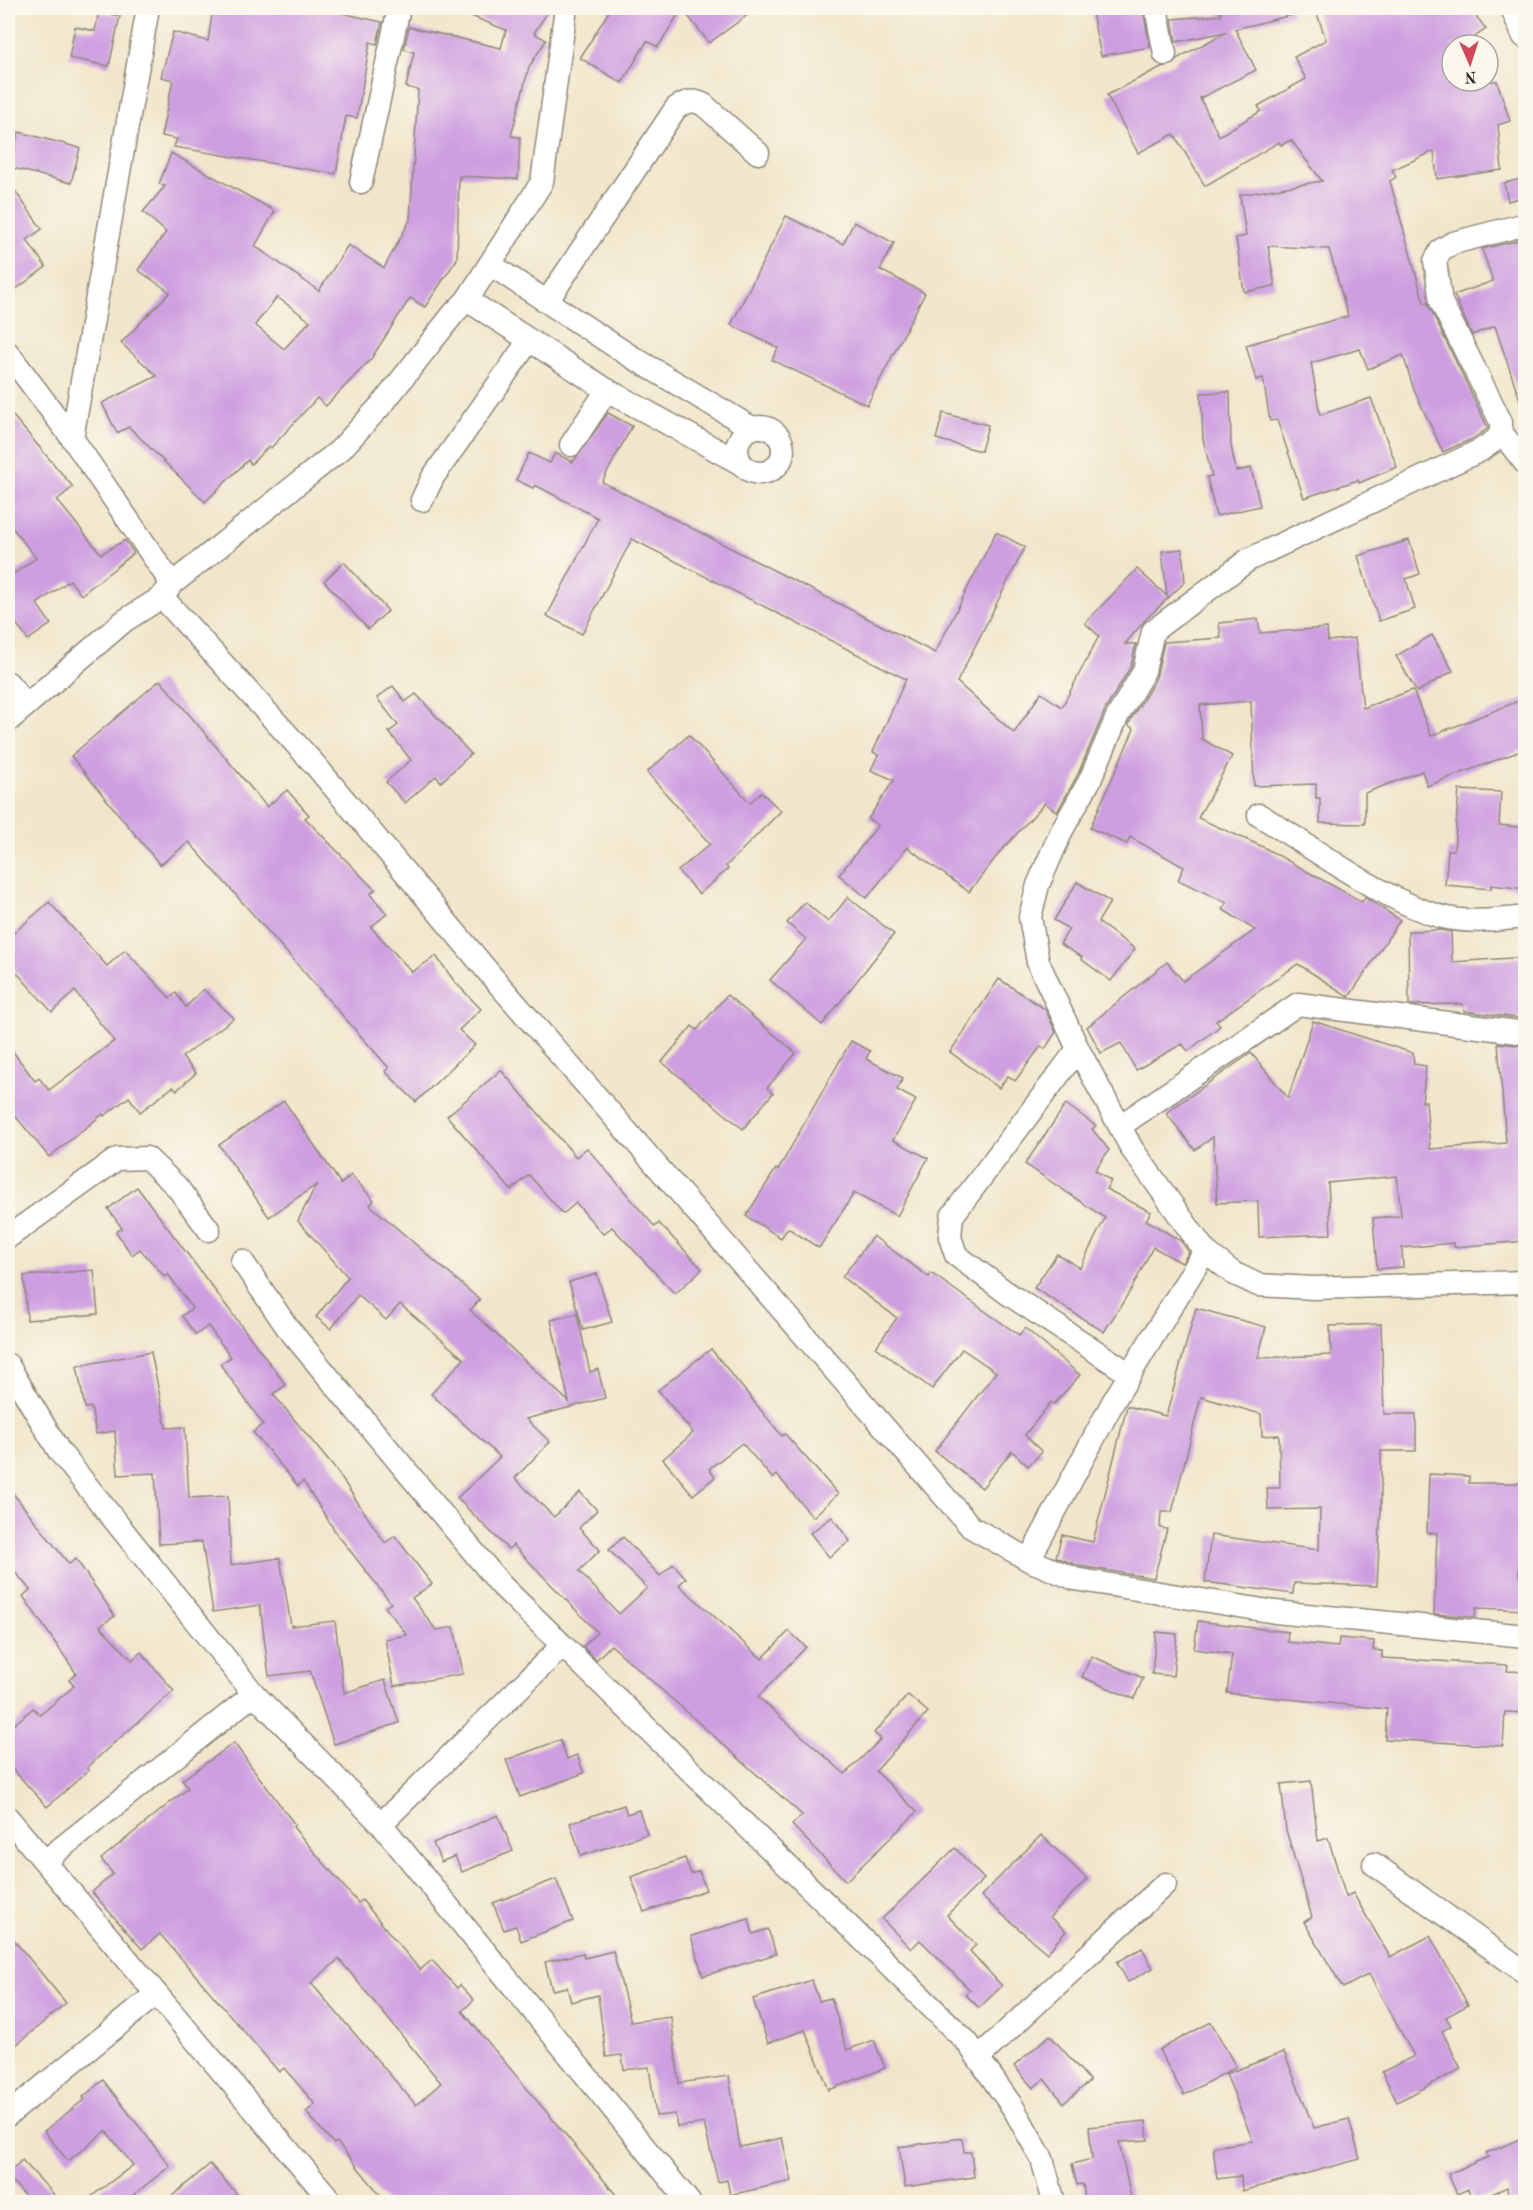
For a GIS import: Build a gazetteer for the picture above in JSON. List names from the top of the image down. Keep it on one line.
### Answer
{"north":"bottom"}
